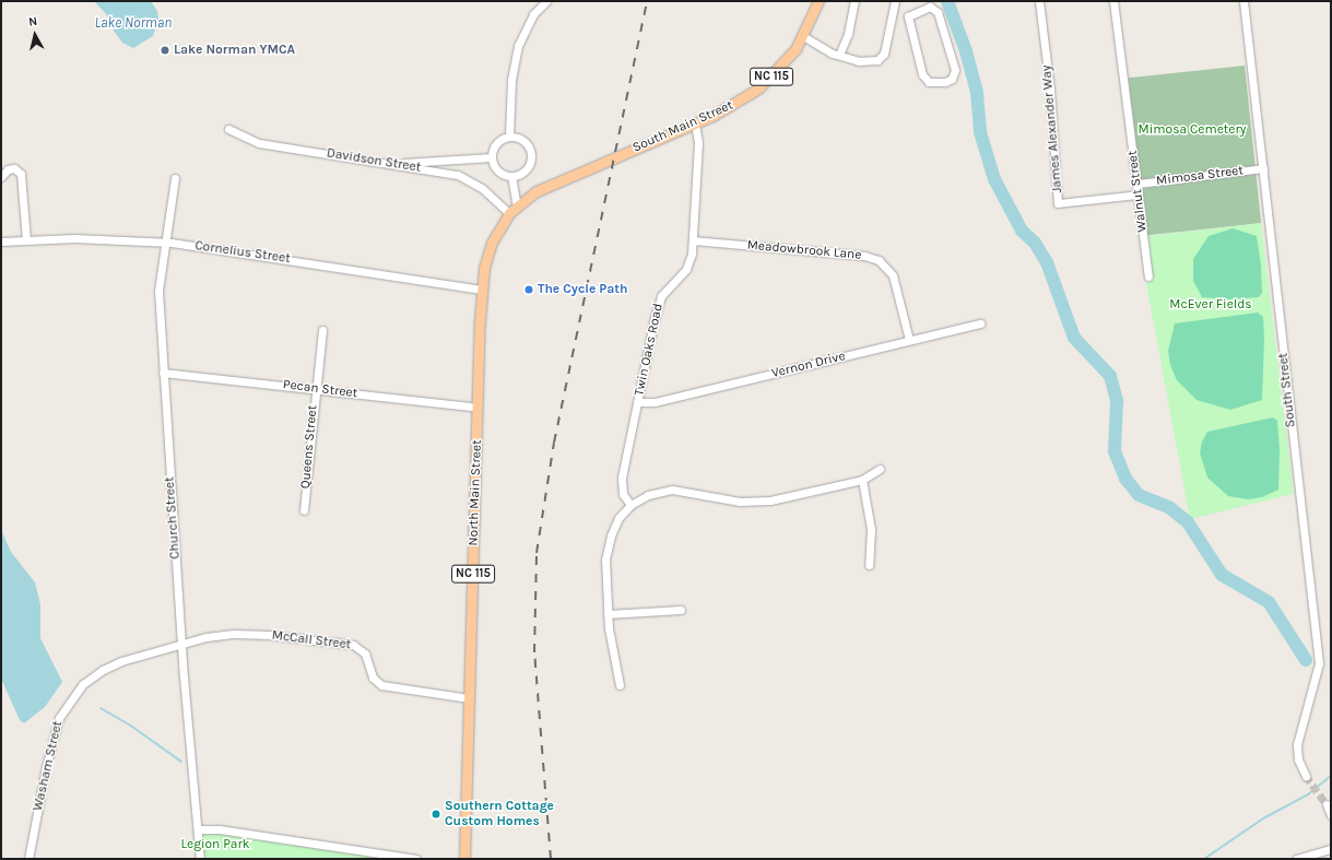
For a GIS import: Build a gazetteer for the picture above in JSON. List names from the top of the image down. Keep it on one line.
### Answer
{"streets":{"main road":["NC 115","South Main Street","North Main Street"],"street":["James Alexander Way","Davidson Street","Mimosa Street","Walnut Street","Meadowbrook Lane","Cornelius Street","Twin Oaks Road","Vernon Drive","Pecan Street","South Street","Queens Street","Church Street","McCall Street","Washam Street"]},"crossings":[["South Main Street","Twin Oaks Road"],["South Main Street","North Main Street"],["James Alexander Way","Walnut Street"],["Davidson Street","North Main Street"],["Mimosa Street","Walnut Street"],["Mimosa Street","South Street"],["Meadowbrook Lane","Twin Oaks Road"],["Meadowbrook Lane","Vernon Drive"],["Cornelius Street","North Main Street"],["Cornelius Street","Church Street"],["Twin Oaks Road","Vernon Drive"],["Pecan Street","Queens Street"],["Pecan Street","North Main Street"],["Pecan Street","Church Street"],["North Main Street","McCall Street"],["Church Street","McCall Street"],["Church Street","Washam Street"],["McCall Street","Washam Street"]],"water":["Lake Norman"],"parks":["Mimosa Cemetery","McEver Fields","Legion Park"],"places":["Lake Norman YMCA","The Cycle Path","Southern Cottage Custom Homes"],"north":"top"}
